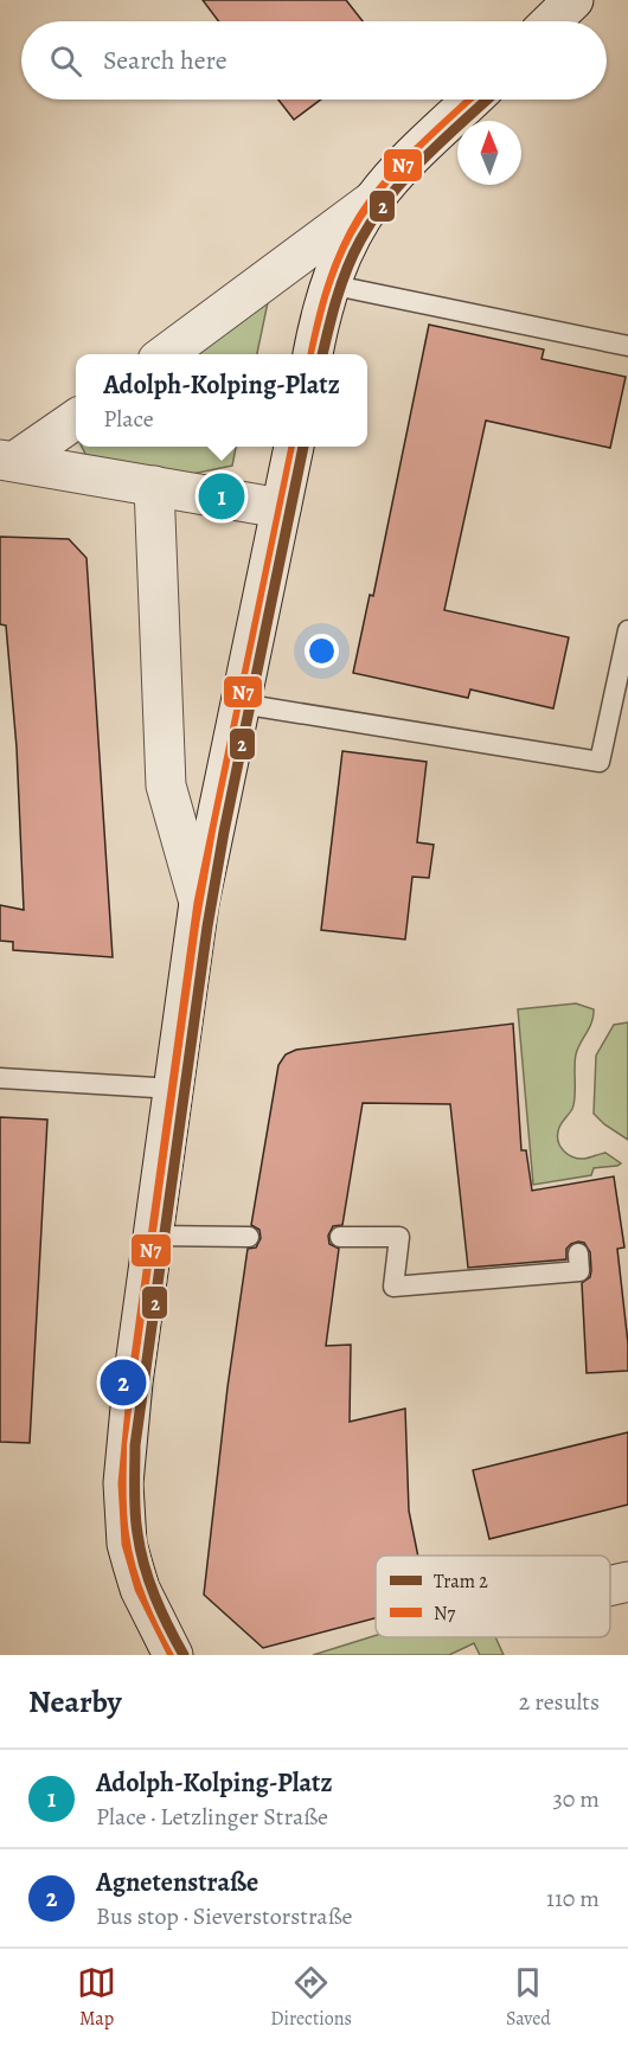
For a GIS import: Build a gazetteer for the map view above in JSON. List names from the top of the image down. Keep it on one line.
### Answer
{"lines":["tram line 2","transit line N7"],"legend":["Tram 2","N7"],"north":"top","page":{"search":"Search here","popup":["Adolph-Kolping-Platz","Place"],"pins":["1","2"],"heading":["Nearby","2 results"],"list":[{"mark":"1","name":"Adolph-Kolping-Platz","note":"Place · Letzlinger Straße","value":"30 m"},{"mark":"2","name":"Agnetenstraße","note":"Bus stop · Sieverstorstraße","value":"110 m"}],"nav":["Map","Directions","Saved"]}}
